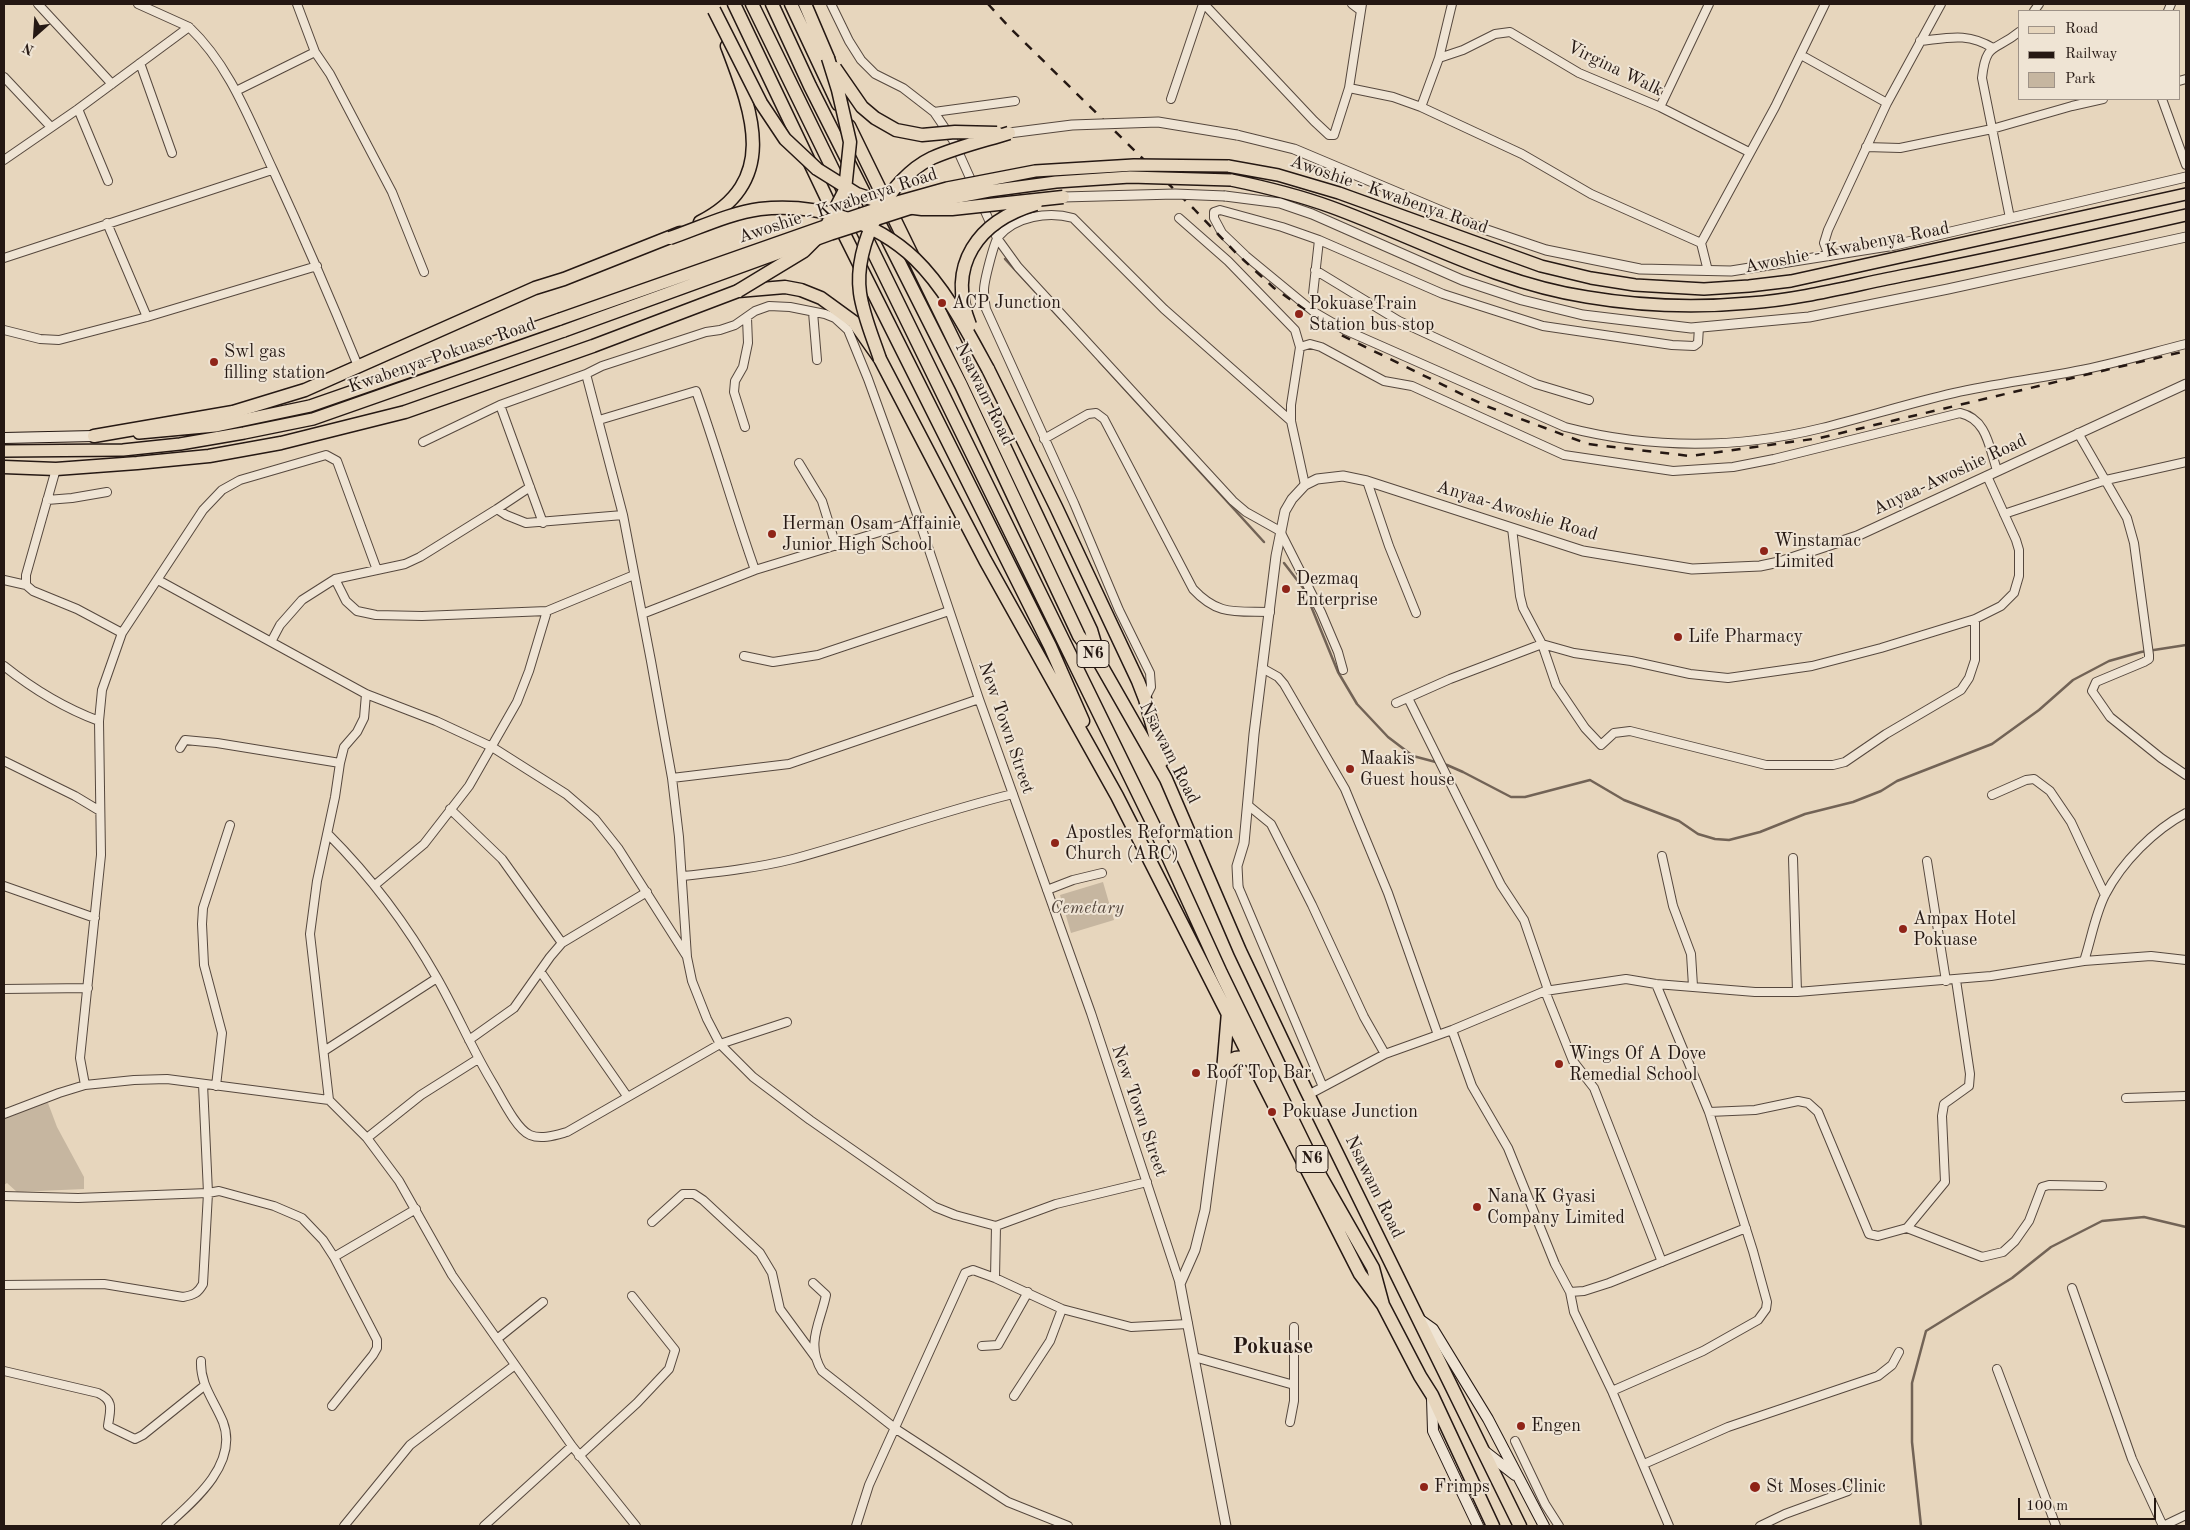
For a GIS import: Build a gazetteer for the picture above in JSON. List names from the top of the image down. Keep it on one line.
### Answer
{"streets":{"highway":["Nsawam Road","N6"],"main road":["Awoshie - Kwabenya Road","Kwabenya-Pokuase Road"],"street":["Virgina Walk","Anyaa-Awoshie Road","New Town Street"]},"crossings":[["Awoshie - Kwabenya Road","Kwabenya-Pokuase Road"]],"districts":["Pokuase"],"parks":["Cemetary"],"places":["ACP Junction","PokuaseTrain Station bus stop","Swl gas filling station","Herman Osam Affainie Junior High School","Winstamac Limited","Dezmaq Enterprise","Life Pharmacy","Maakis Guest house","Apostles Reformation Church (ARC)","Ampax Hotel Pokuase","Wings Of A Dove Remedial School","Roof Top Bar","Pokuase Junction","Nana K Gyasi Company Limited","Engen","Frimps","St Moses Clinic"],"legend":["Road","Railway","Park"],"scale_bar":"100 m","north":"bottom left"}
